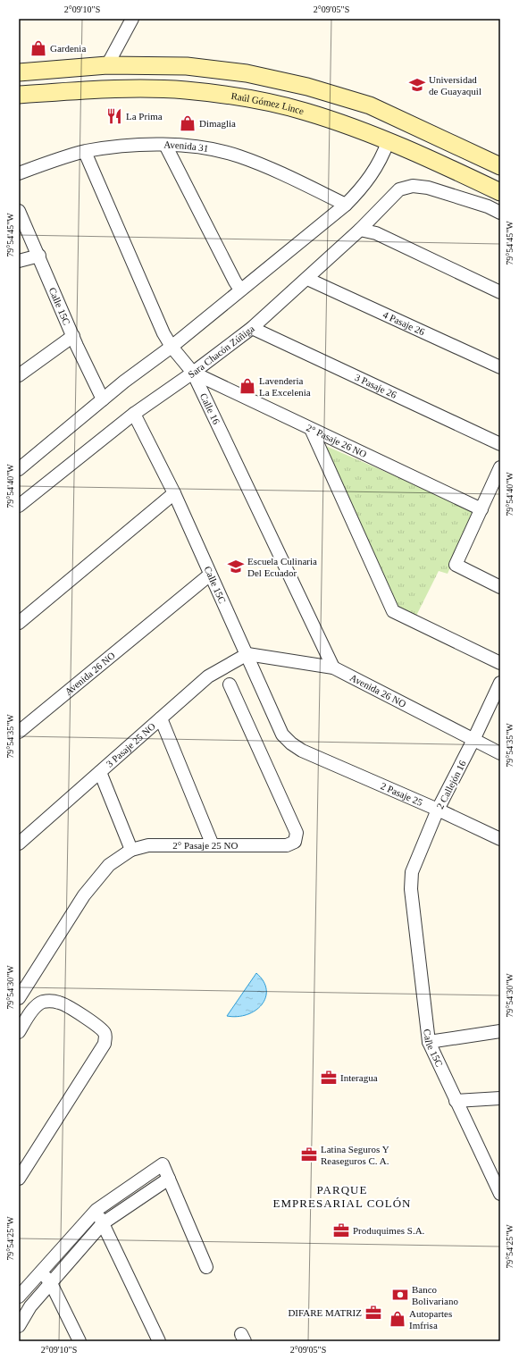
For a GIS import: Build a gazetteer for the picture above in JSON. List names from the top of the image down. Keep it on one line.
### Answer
{"streets":{"main road":["Raúl Gómez Lince"],"street":["Avenida 31","Calle 15C","4 Pasaje 26","Sara Chacón Zúñiga","3 Pasaje 26","Calle 16","2° Pasaje 26 NO","Avenida 26 NO","3 Pasaje 25 NO","2 Callejón 16","2 Pasaje 25","2° Pasaje 25 NO"]},"crossings":[["Avenida 31","Calle 16"],["Calle 15C","Sara Chacón Zúñiga"],["Calle 15C","Avenida 26 NO"],["Calle 15C","3 Pasaje 25 NO"],["Calle 15C","2 Callejón 16"],["Calle 15C","2 Pasaje 25"],["4 Pasaje 26","Sara Chacón Zúñiga"],["Sara Chacón Zúñiga","3 Pasaje 26"],["Sara Chacón Zúñiga","Calle 16"],["Sara Chacón Zúñiga","2° Pasaje 26 NO"],["Calle 16","2° Pasaje 26 NO"],["Calle 16","Avenida 26 NO"],["Avenida 26 NO","3 Pasaje 25 NO"],["Avenida 26 NO","2 Callejón 16"],["2 Callejón 16","2 Pasaje 25"]],"districts":["PARQUE EMPRESARIAL COLÓN"],"places":{"shop":["Gardenia","Dimaglia","Lavenderia La Excelenia","Autopartes Imfrisa"],"school or university":["Universidad de Guayaquil","Escuela Culinaria Del Ecuador"],"restaurant":["La Prima"],"office":["Interagua","Latina Seguros Y Reaseguros C. A.","Produquimes S.A.","DIFARE MATRIZ"],"bank":["Banco Bolivariano"]},"coordinates":["2°09'10\"S","2°09'05\"S","79°54'45\"W","79°54'40\"W","79°54'35\"W","79°54'30\"W","79°54'25\"W"]}
